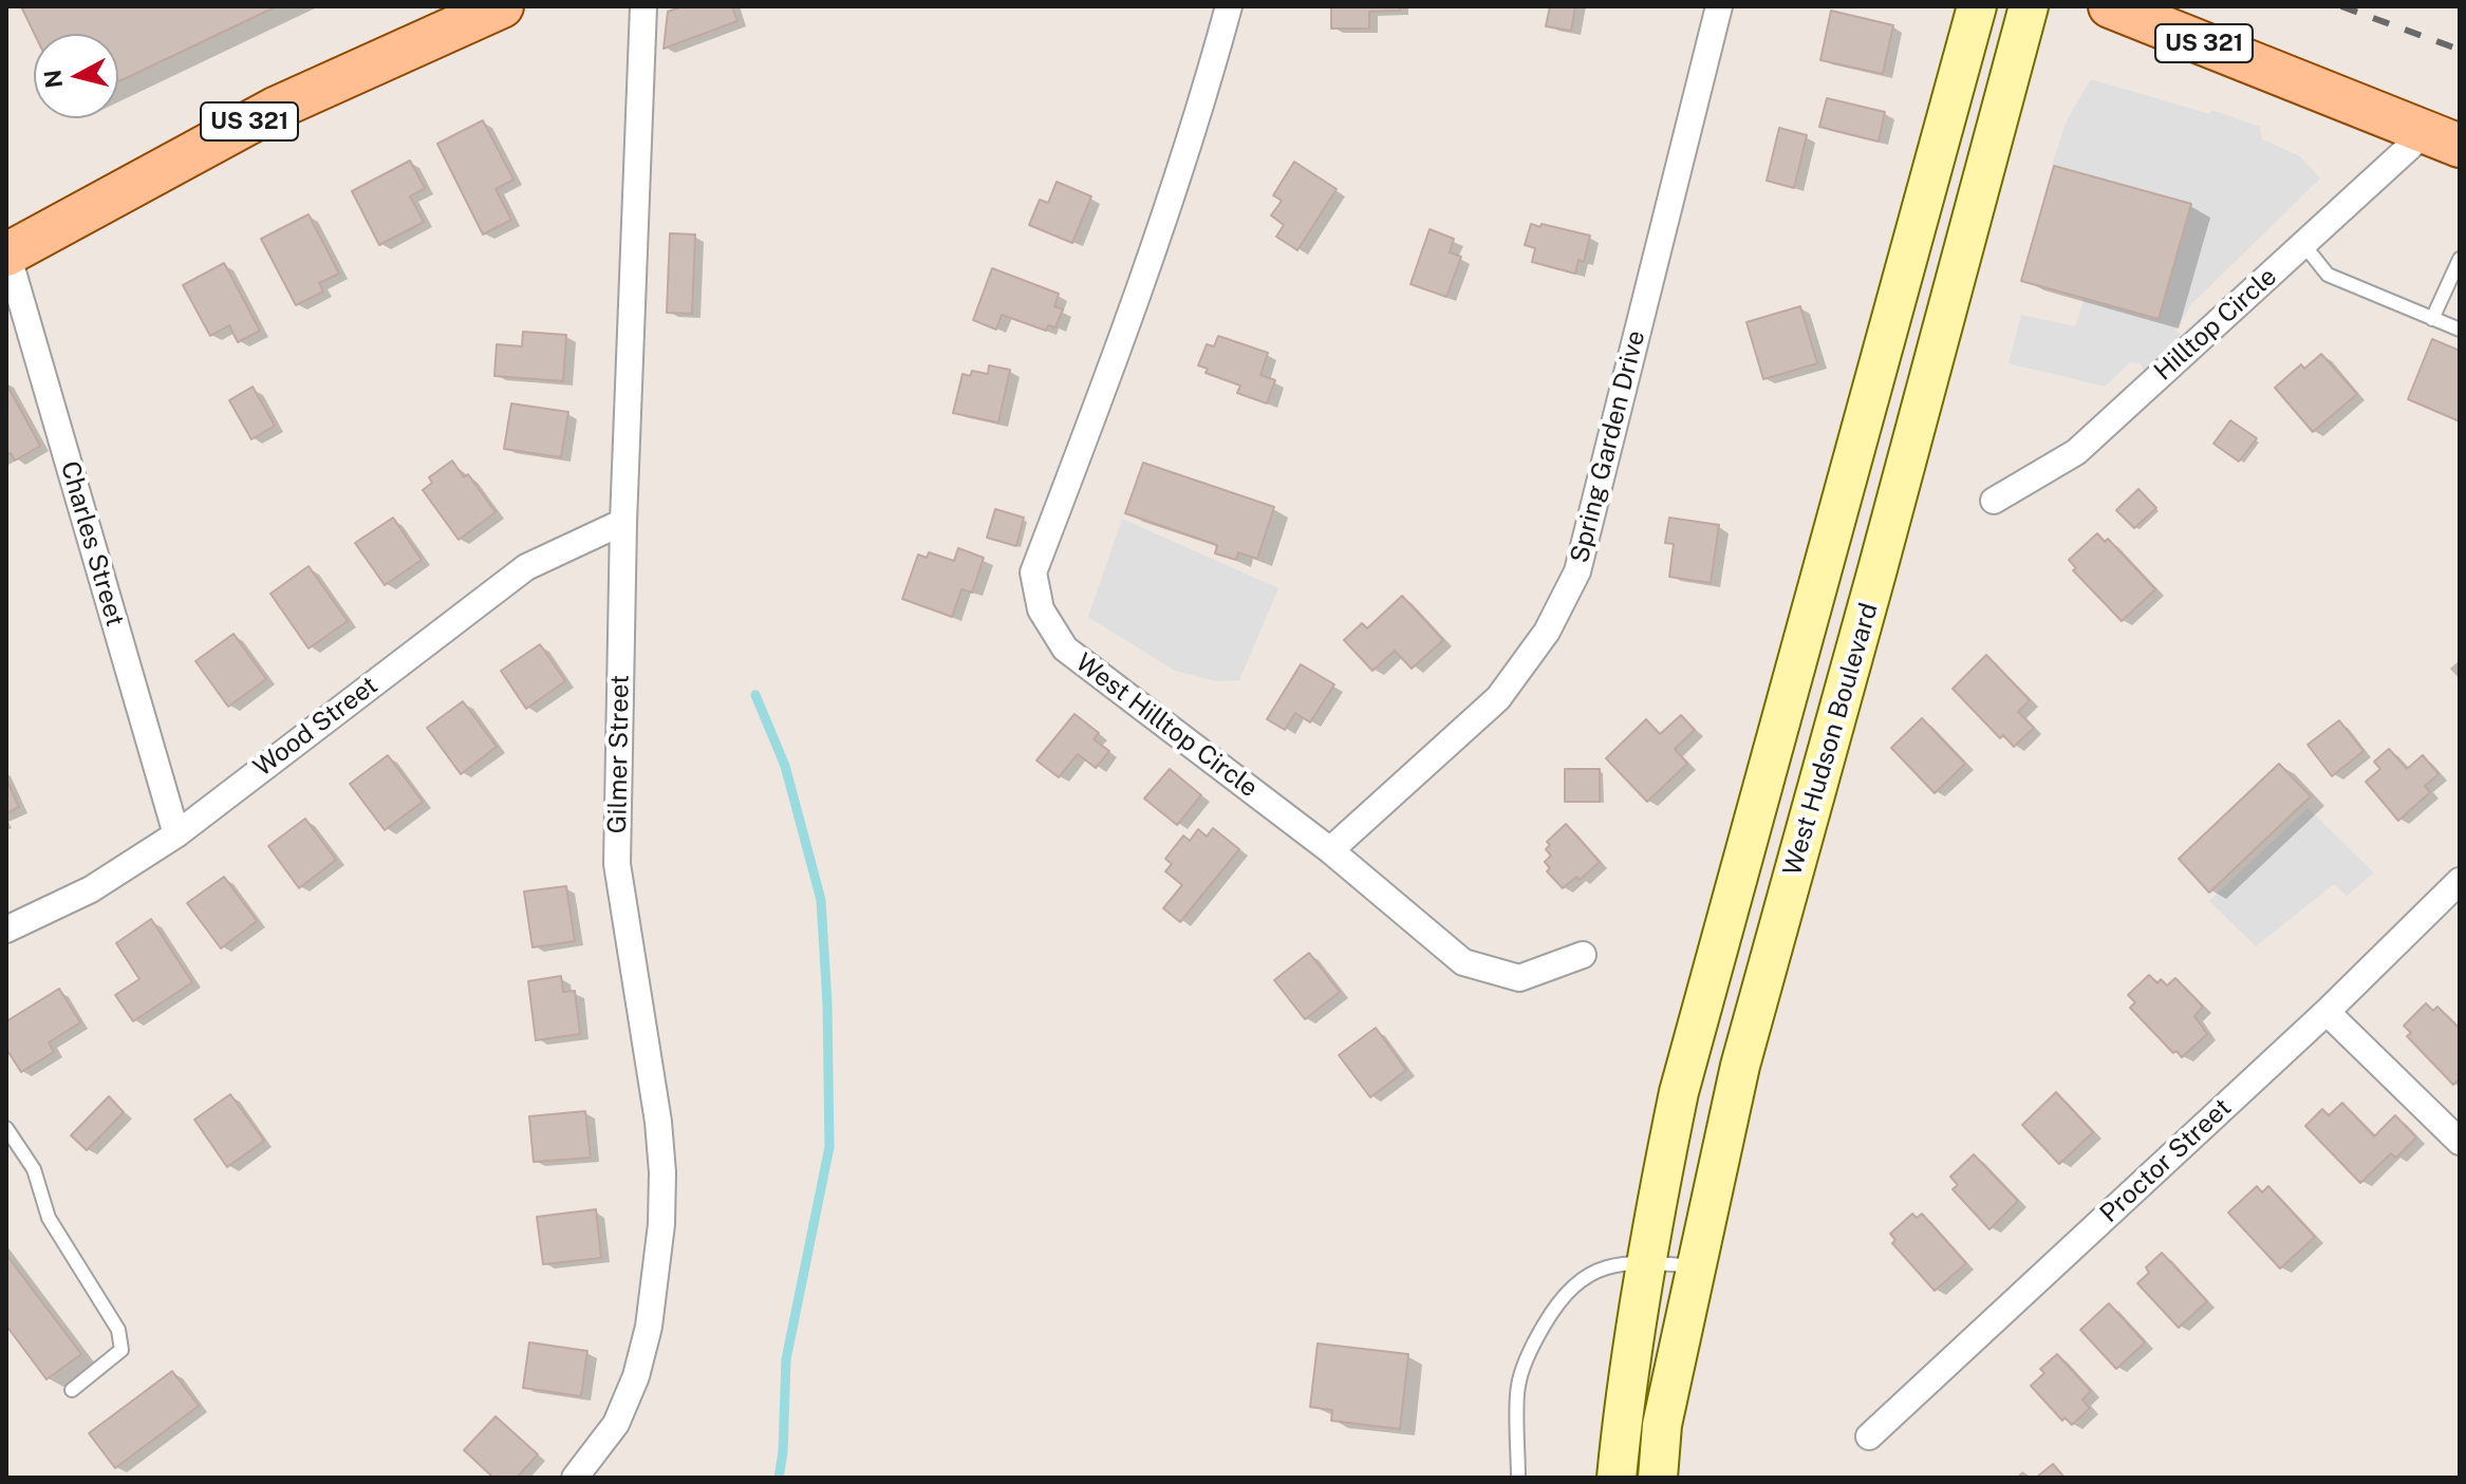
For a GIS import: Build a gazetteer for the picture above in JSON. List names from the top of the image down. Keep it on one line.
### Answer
{"streets":{"main road":["US 321","West Hudson Boulevard"],"street":["Hilltop Circle","Spring Garden Drive","Charles Street","West Hilltop Circle","Wood Street","Gilmer Street","Proctor Street"]},"crossings":[["US 321","Hilltop Circle"],["US 321","Charles Street"],["Spring Garden Drive","West Hilltop Circle"],["Charles Street","Wood Street"],["Wood Street","Gilmer Street"]],"north":"left"}
